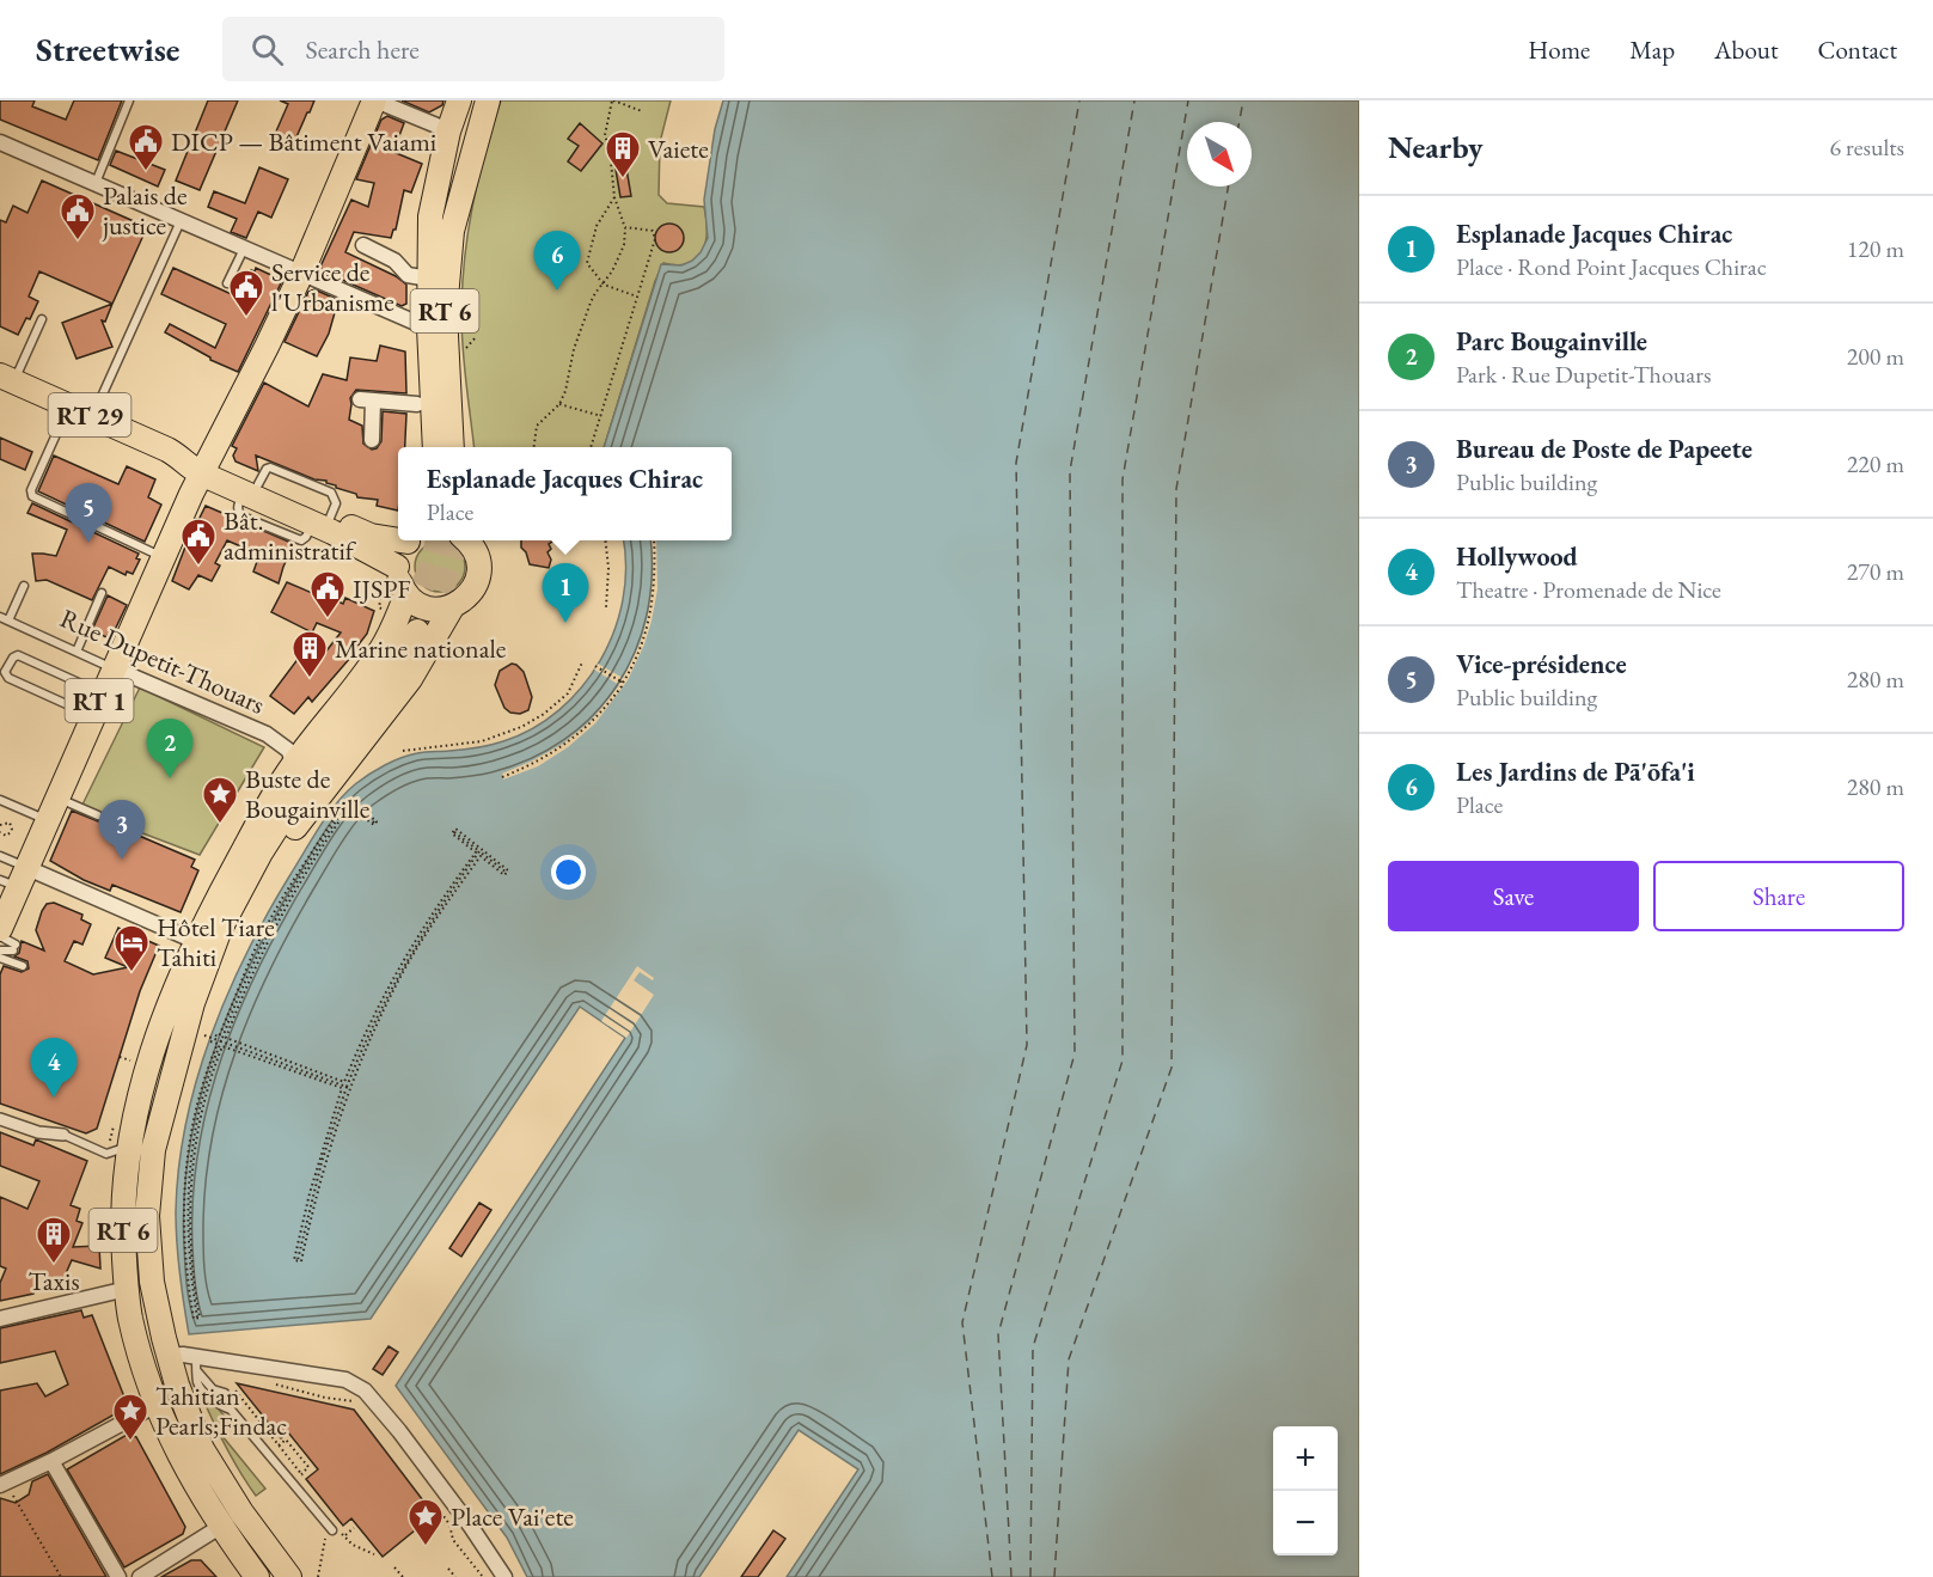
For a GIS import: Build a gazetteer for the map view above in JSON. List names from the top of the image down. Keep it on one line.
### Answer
{"streets":{"main road":["RT 6","RT 29","RT 1"],"street":["Rue Dupetit-Thouars"]},"crossings":[["RT 29","RT 1"],["Rue Dupetit-Thouars","RT 1"]],"places":{"public building":["DICP — Bâtiment Vaiami","Palais de justice","Service de l'Urbanisme","Bât. administratif","IJSPF"],"building":["Vaiete","Marine nationale","Taxis"],"place":["Buste de Bougainville","Tahitian Pearls;Findac","Place Vai'ete"],"hotel":["Hôtel Tiare Tahiti"]},"north":"bottom right","page":{"header":"Streetwise","search":"Search here","nav":["Home","Map","About","Contact"],"heading":["Nearby","6 results"],"list":[{"mark":"1","name":"Esplanade Jacques Chirac","note":"Place · Rond Point Jacques Chirac","value":"120 m"},{"mark":"2","name":"Parc Bougainville","note":"Park · Rue Dupetit-Thouars","value":"200 m"},{"mark":"3","name":"Bureau de Poste de Papeete","note":"Public building","value":"220 m"},{"mark":"4","name":"Hollywood","note":"Theatre · Promenade de Nice","value":"270 m"},{"mark":"5","name":"Vice-présidence","note":"Public building","value":"280 m"},{"mark":"6","name":"Les Jardins de Pā'ōfa'i","note":"Place","value":"280 m"}],"pins":["6","5","1","2","3","4"],"popup":["Esplanade Jacques Chirac","Place"],"buttons":["Save","Share"],"map_buttons":["+","−"]}}
